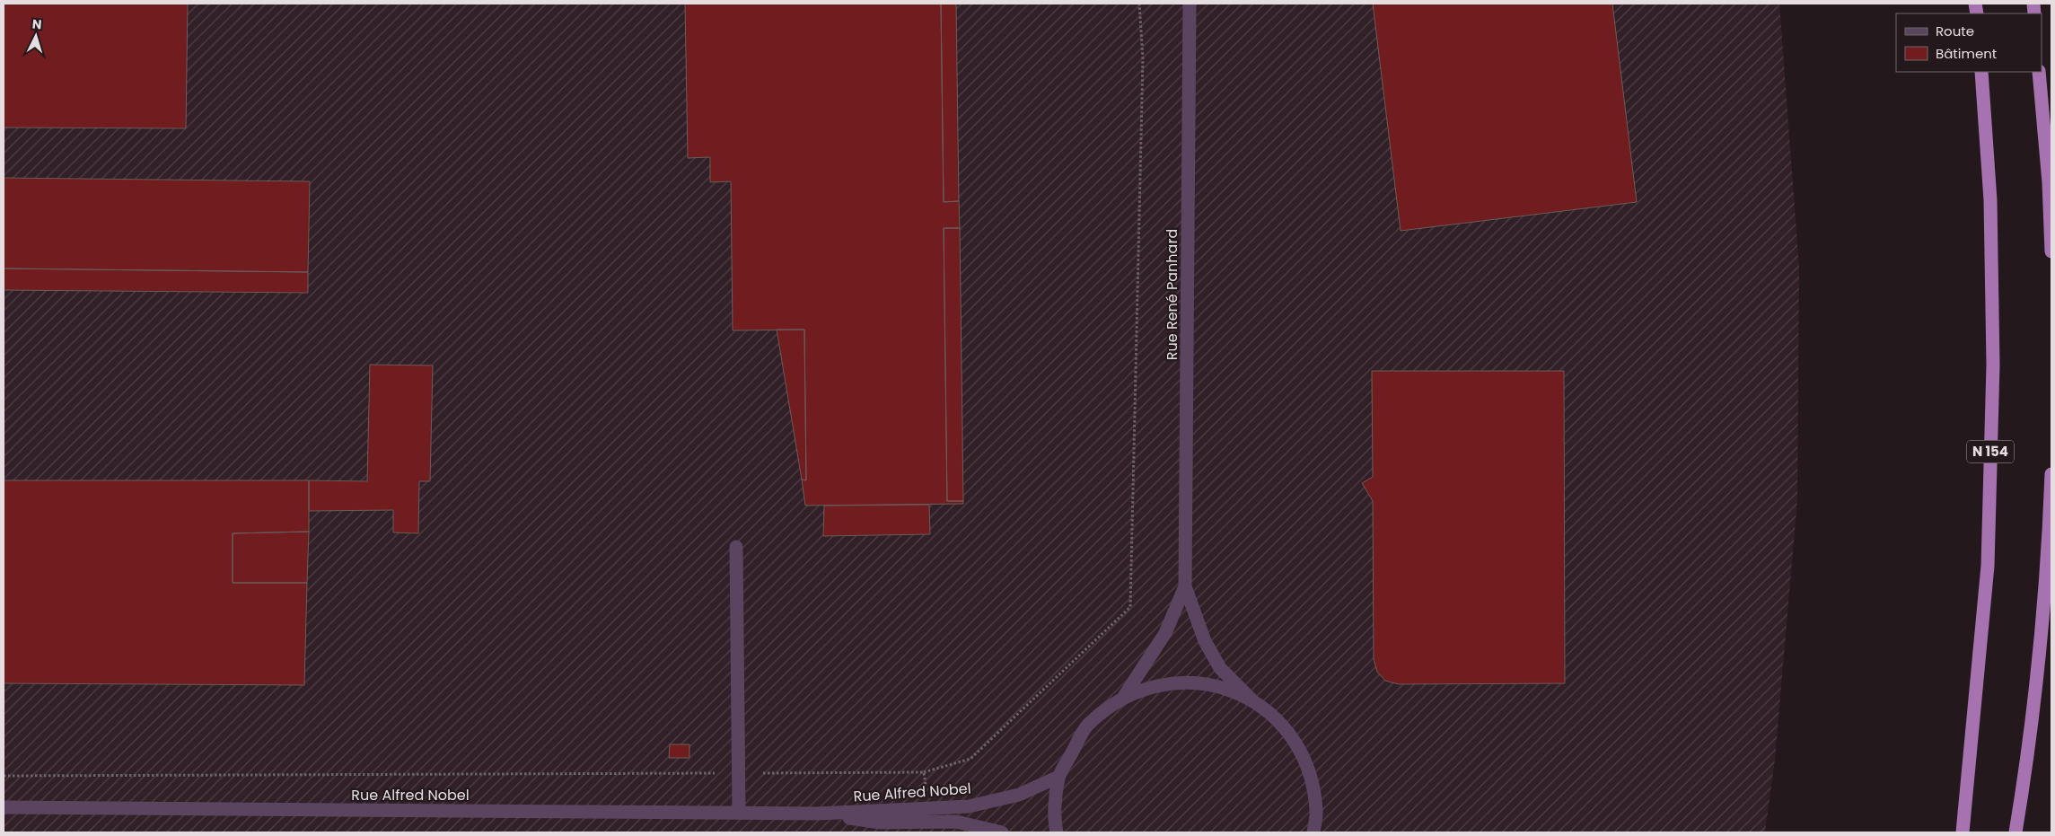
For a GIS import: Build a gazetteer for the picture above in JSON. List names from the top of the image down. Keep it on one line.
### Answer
{"streets":{"highway":["N 154"],"street":["Rue René Panhard","Rue Alfred Nobel"]},"legend":["Route","Bâtiment"],"north":"top"}
